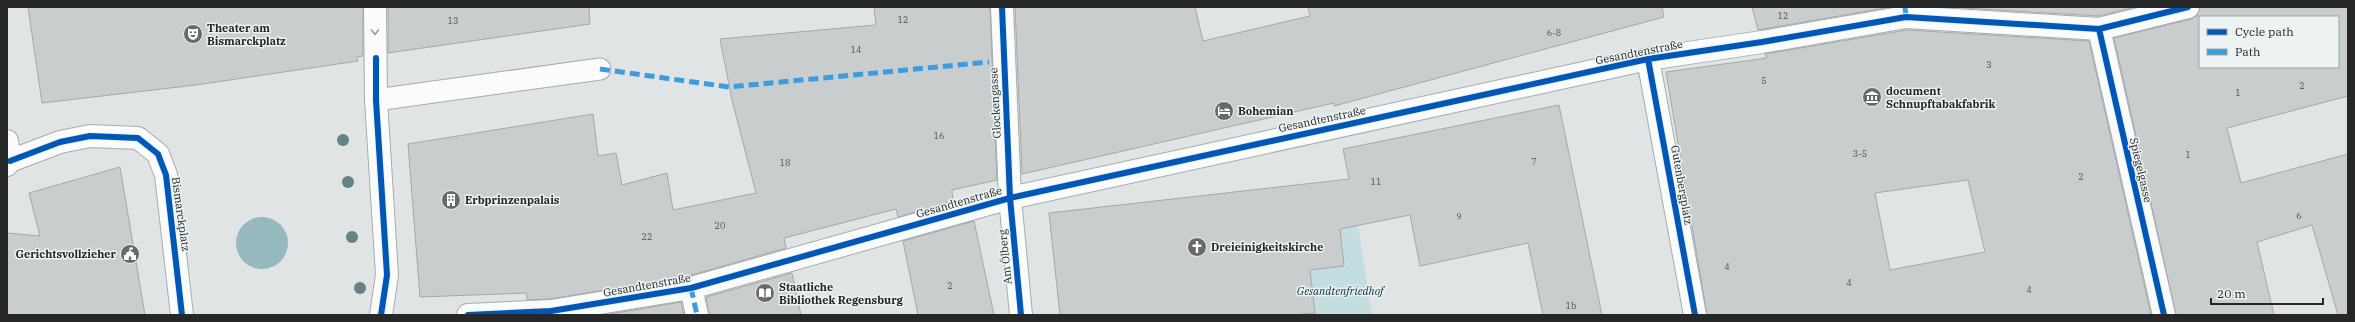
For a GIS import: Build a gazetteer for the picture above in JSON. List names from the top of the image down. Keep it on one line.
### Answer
{"streets":{"street":["Gesandtenstraße","Glockengasse","Spiegelgasse","Gutenbergplatz","Bismarckplatz","Am Ölberg"]},"crossings":[["Gesandtenstraße","Glockengasse"],["Gesandtenstraße","Spiegelgasse"],["Gesandtenstraße","Gutenbergplatz"],["Gesandtenstraße","Am Ölberg"],["Glockengasse","Am Ölberg"]],"parks":["Gesandtenfriedhof"],"places":{"theatre":["Theater am Bismarckplatz"],"museum":["document Schnupftabakfabrik"],"hotel":["Bohemian"],"building":["Erbprinzenpalais"],"church":["Dreieinigkeitskirche"],"public building":["Gerichtsvollzieher"],"library":["Staatliche Bibliothek Regensburg"]},"house_numbers":["12","12","13","6-8","14","3","5","2","1","16","3-5","1","7","18","2","11","6","9","20","22","4","4","2","4","1b"],"legend":["Cycle path","Path"],"scale_bar":"20 m"}
